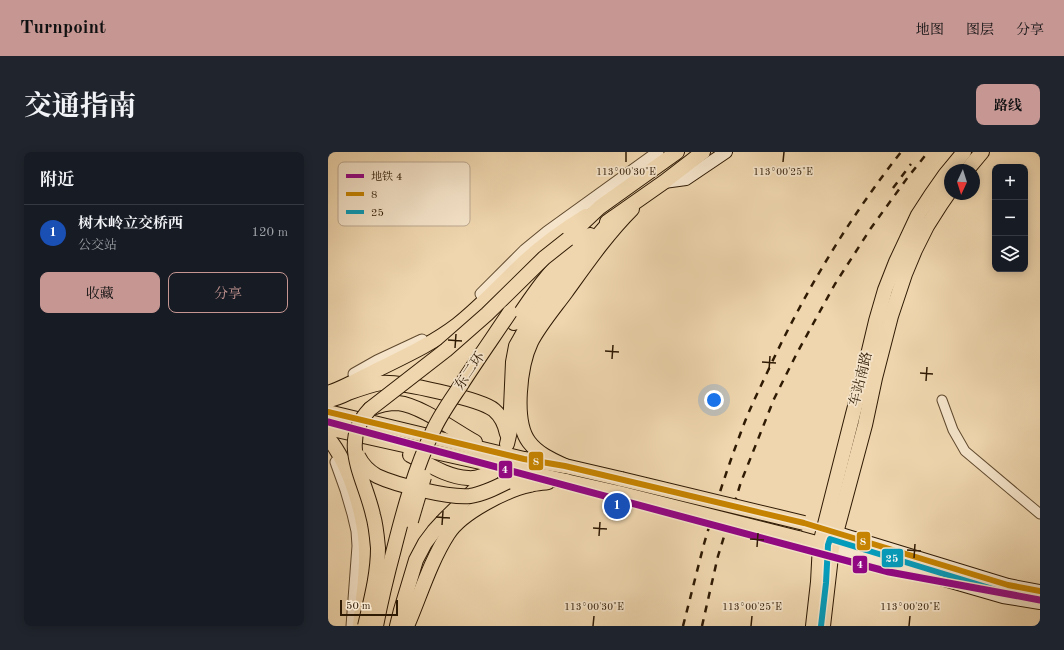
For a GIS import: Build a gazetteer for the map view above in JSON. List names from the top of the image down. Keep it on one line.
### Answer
{"streets":{"main road":["东二环","车站南路"]},"lines":["transit line 8","metro line 4","transit line 25"],"legend":["地铁 4","8","25"],"scale_bar":"50 m","north":"bottom","page":{"header":"Turnpoint","nav":["地图","图层","分享"],"title":"交通指南","buttons":["路线",["收藏","分享"]],"heading":"附近","map_buttons":["+","−"],"list":[{"mark":"1","name":"树木岭立交桥西","note":"公交站","value":"120 m"}],"pins":"1","scale":"50 m"},"coordinates":["113°00'30\"E","113°00'25\"E","113°00'20\"E"]}
